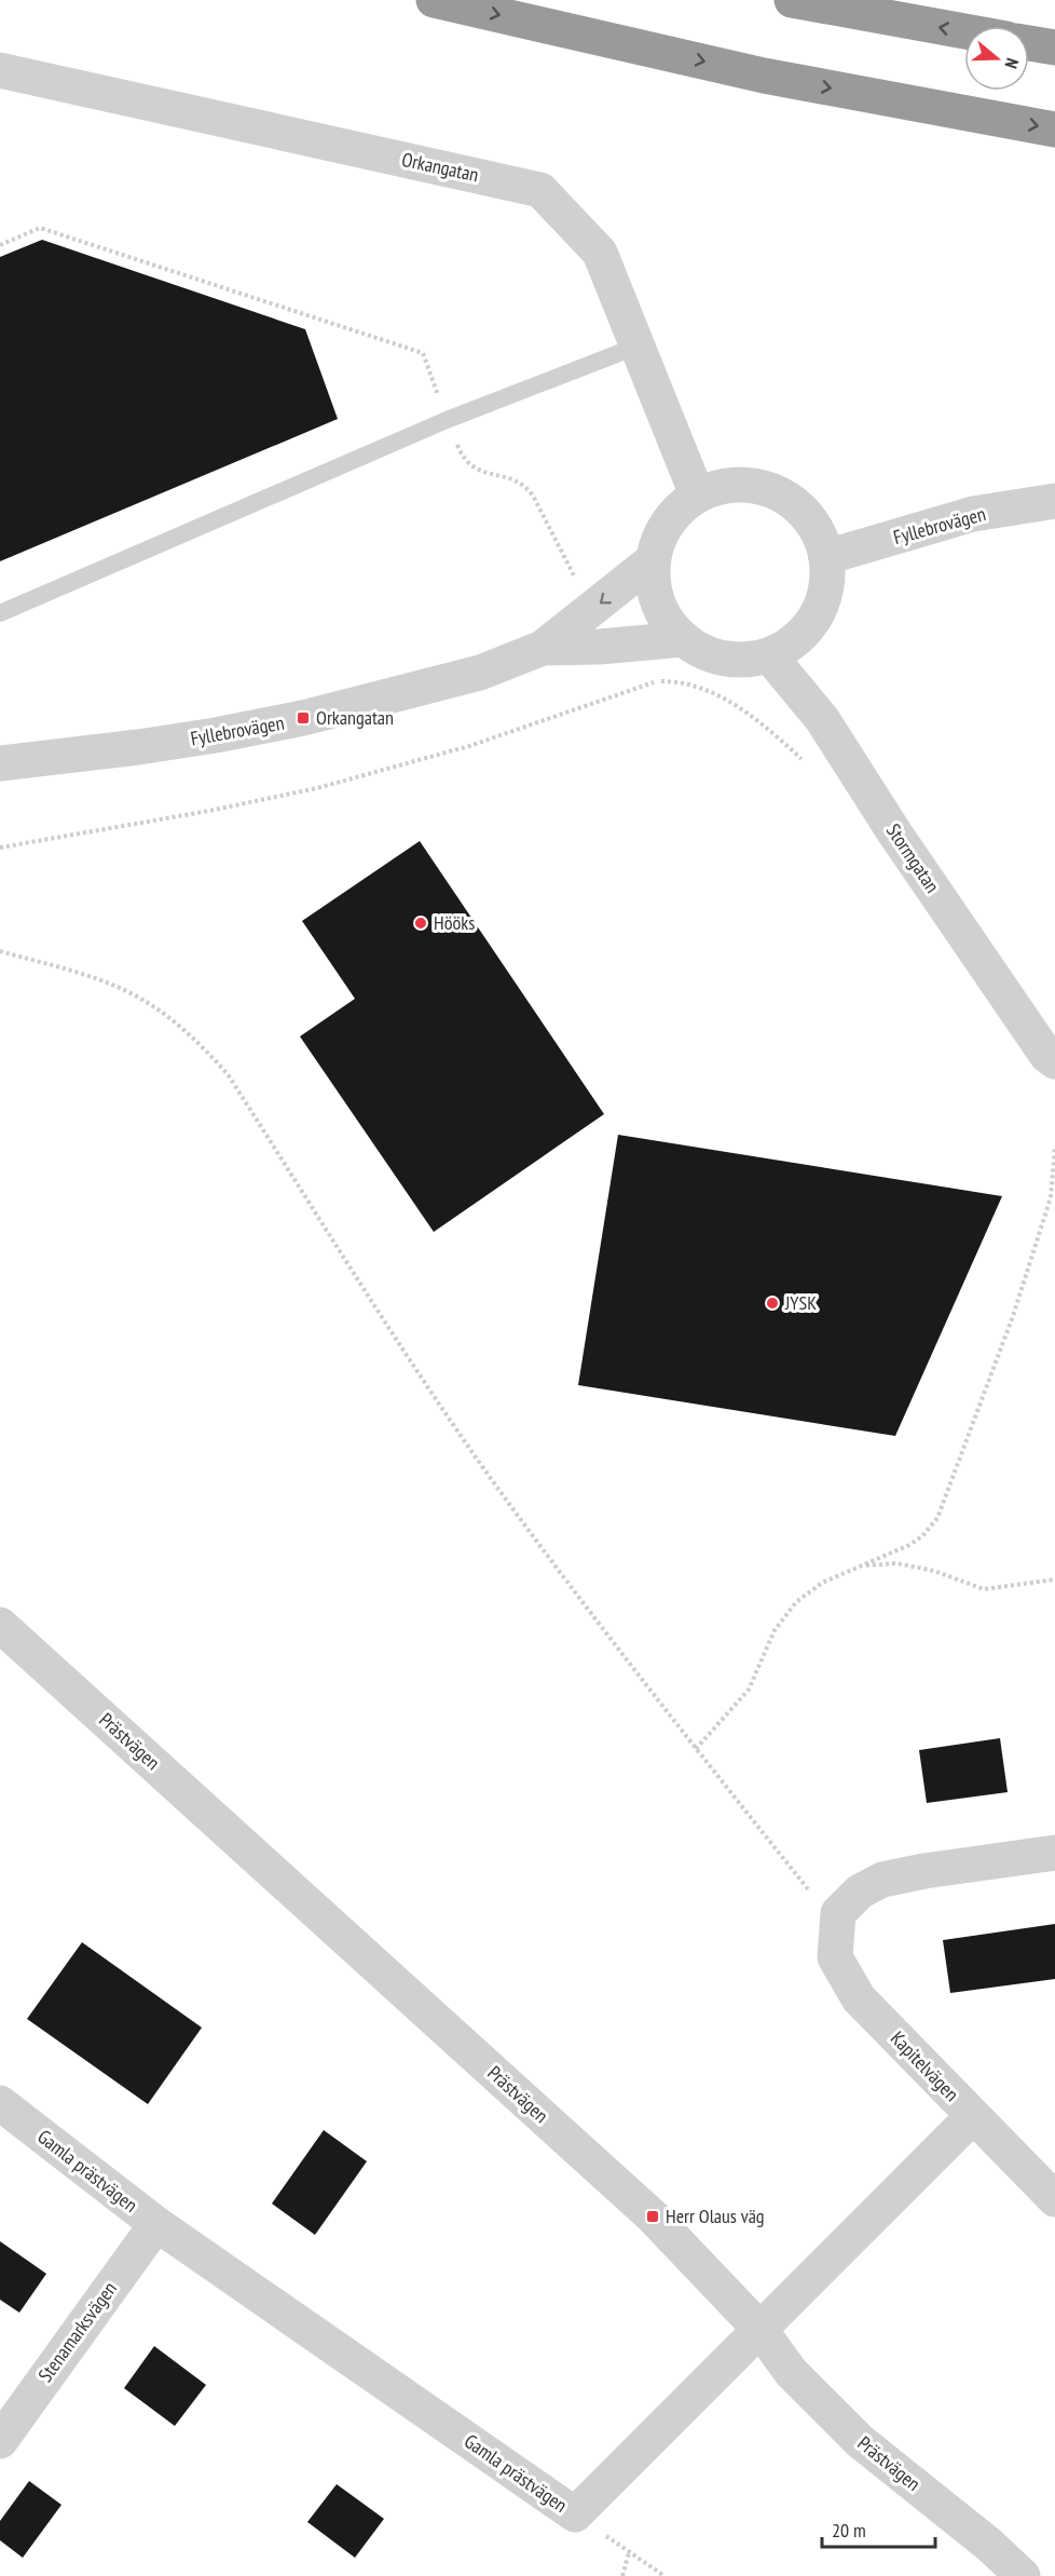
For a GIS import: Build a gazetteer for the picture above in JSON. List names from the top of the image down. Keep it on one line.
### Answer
{"streets":{"street":["Orkangatan","Fyllebrovägen","Stormgatan","Prästvägen","Kapitelvägen","Gamla prästvägen","Stenamarksvägen"]},"crossings":[["Orkangatan","Fyllebrovägen"],["Orkangatan","Stormgatan"],["Fyllebrovägen","Stormgatan"],["Prästvägen","Gamla prästvägen"],["Kapitelvägen","Gamla prästvägen"],["Gamla prästvägen","Stenamarksvägen"]],"places":{"transit":["Orkangatan","Herr Olaus väg"],"other":["Hööks","JYSK"]},"scale_bar":"20 m","north":"right"}
